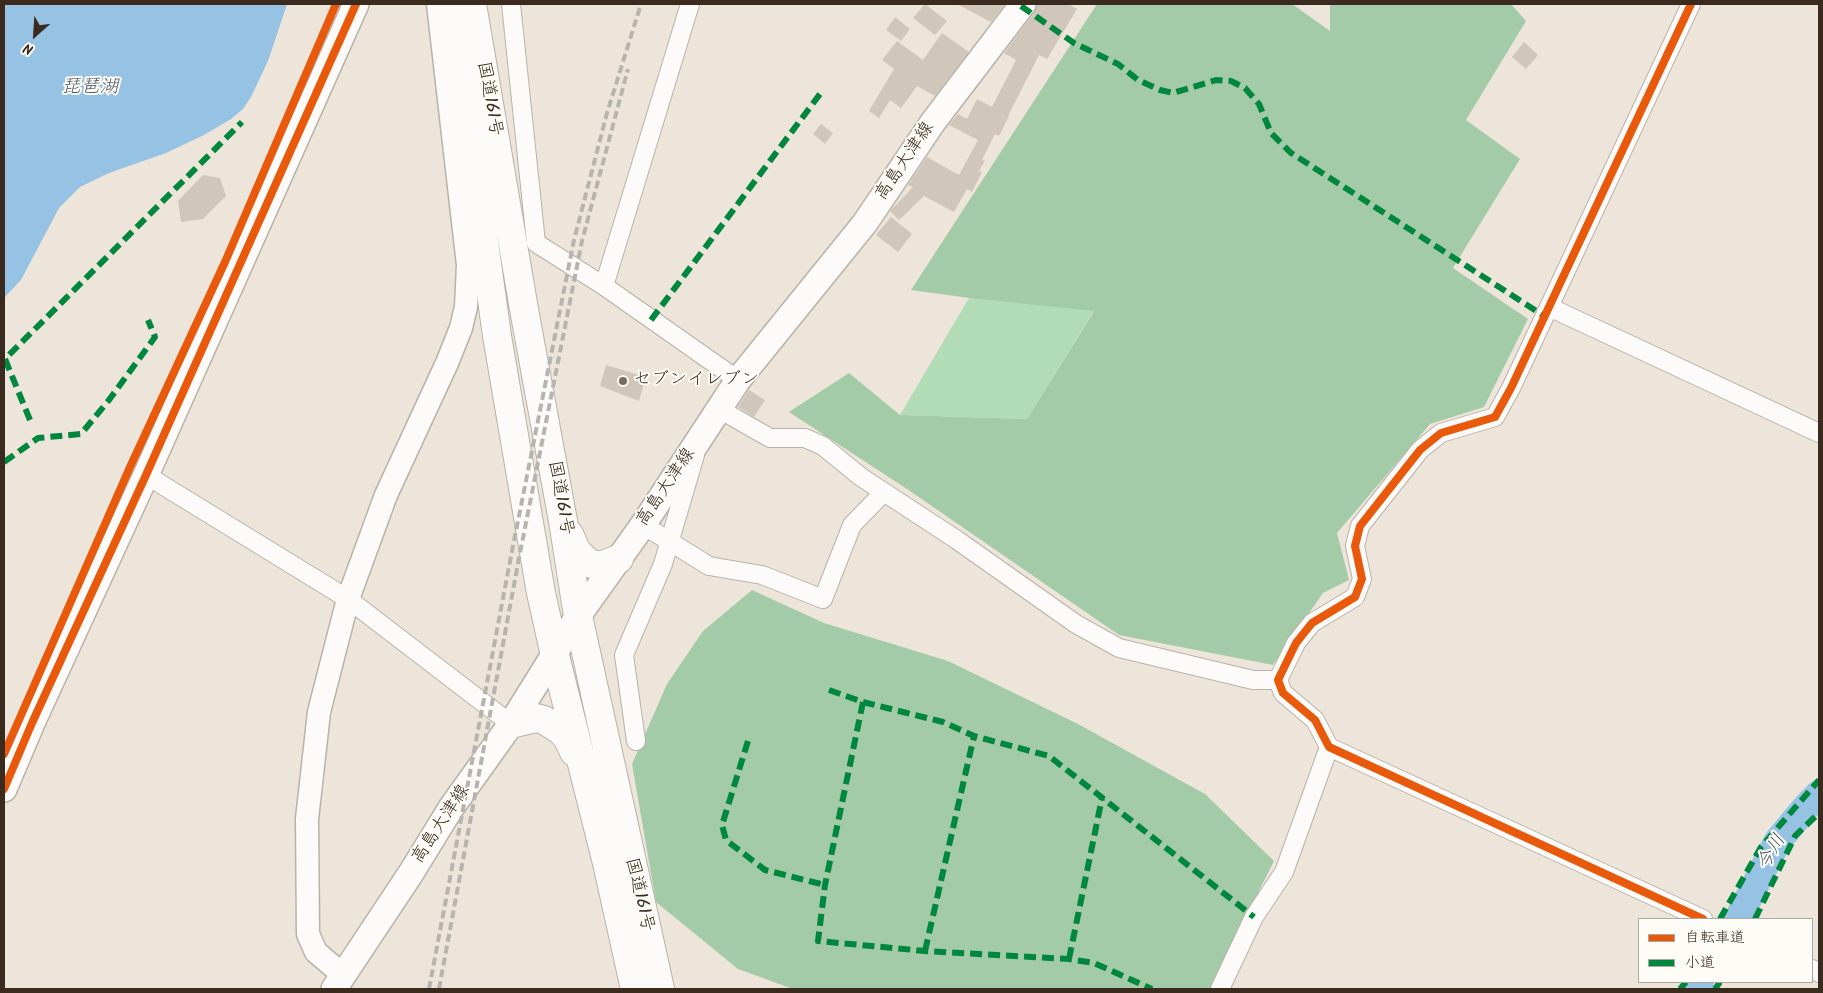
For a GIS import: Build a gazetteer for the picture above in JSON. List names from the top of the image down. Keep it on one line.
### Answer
{"streets":{"highway":["国道161号"],"main road":["高島大津線"]},"crossings":[["国道161号","高島大津線"]],"water":["琵琶湖","今川"],"places":["セブンイレブン"],"legend":["自転車道","小道"],"north":"bottom left"}
